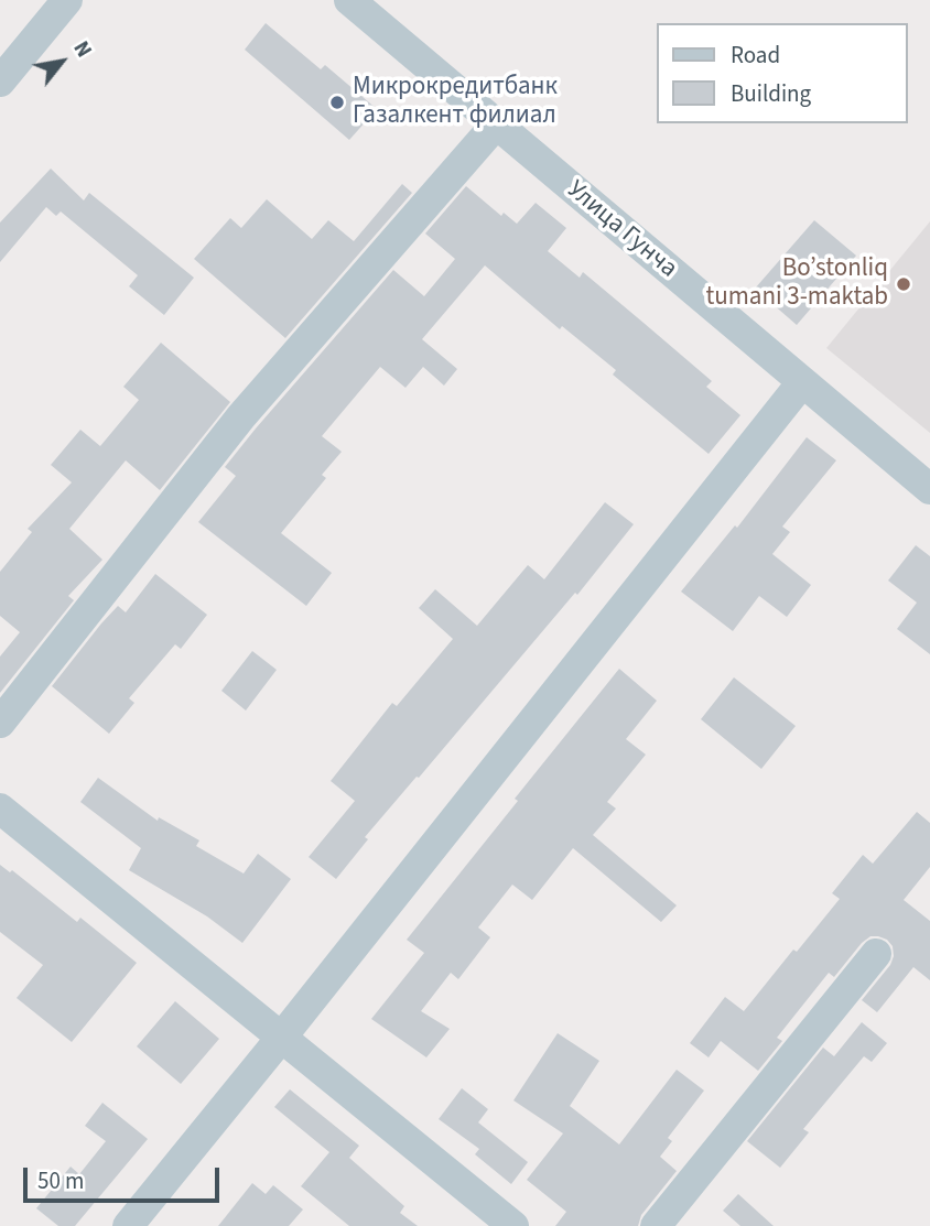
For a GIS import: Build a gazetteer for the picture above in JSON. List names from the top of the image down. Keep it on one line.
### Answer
{"streets":{"street":["Улица Гунча"]},"places":["Микрокредитбанк Газалкент филиал","Bo’stonliq tumani 3-maktab"],"legend":["Road","Building"],"scale_bar":"50 m","north":"top right"}
